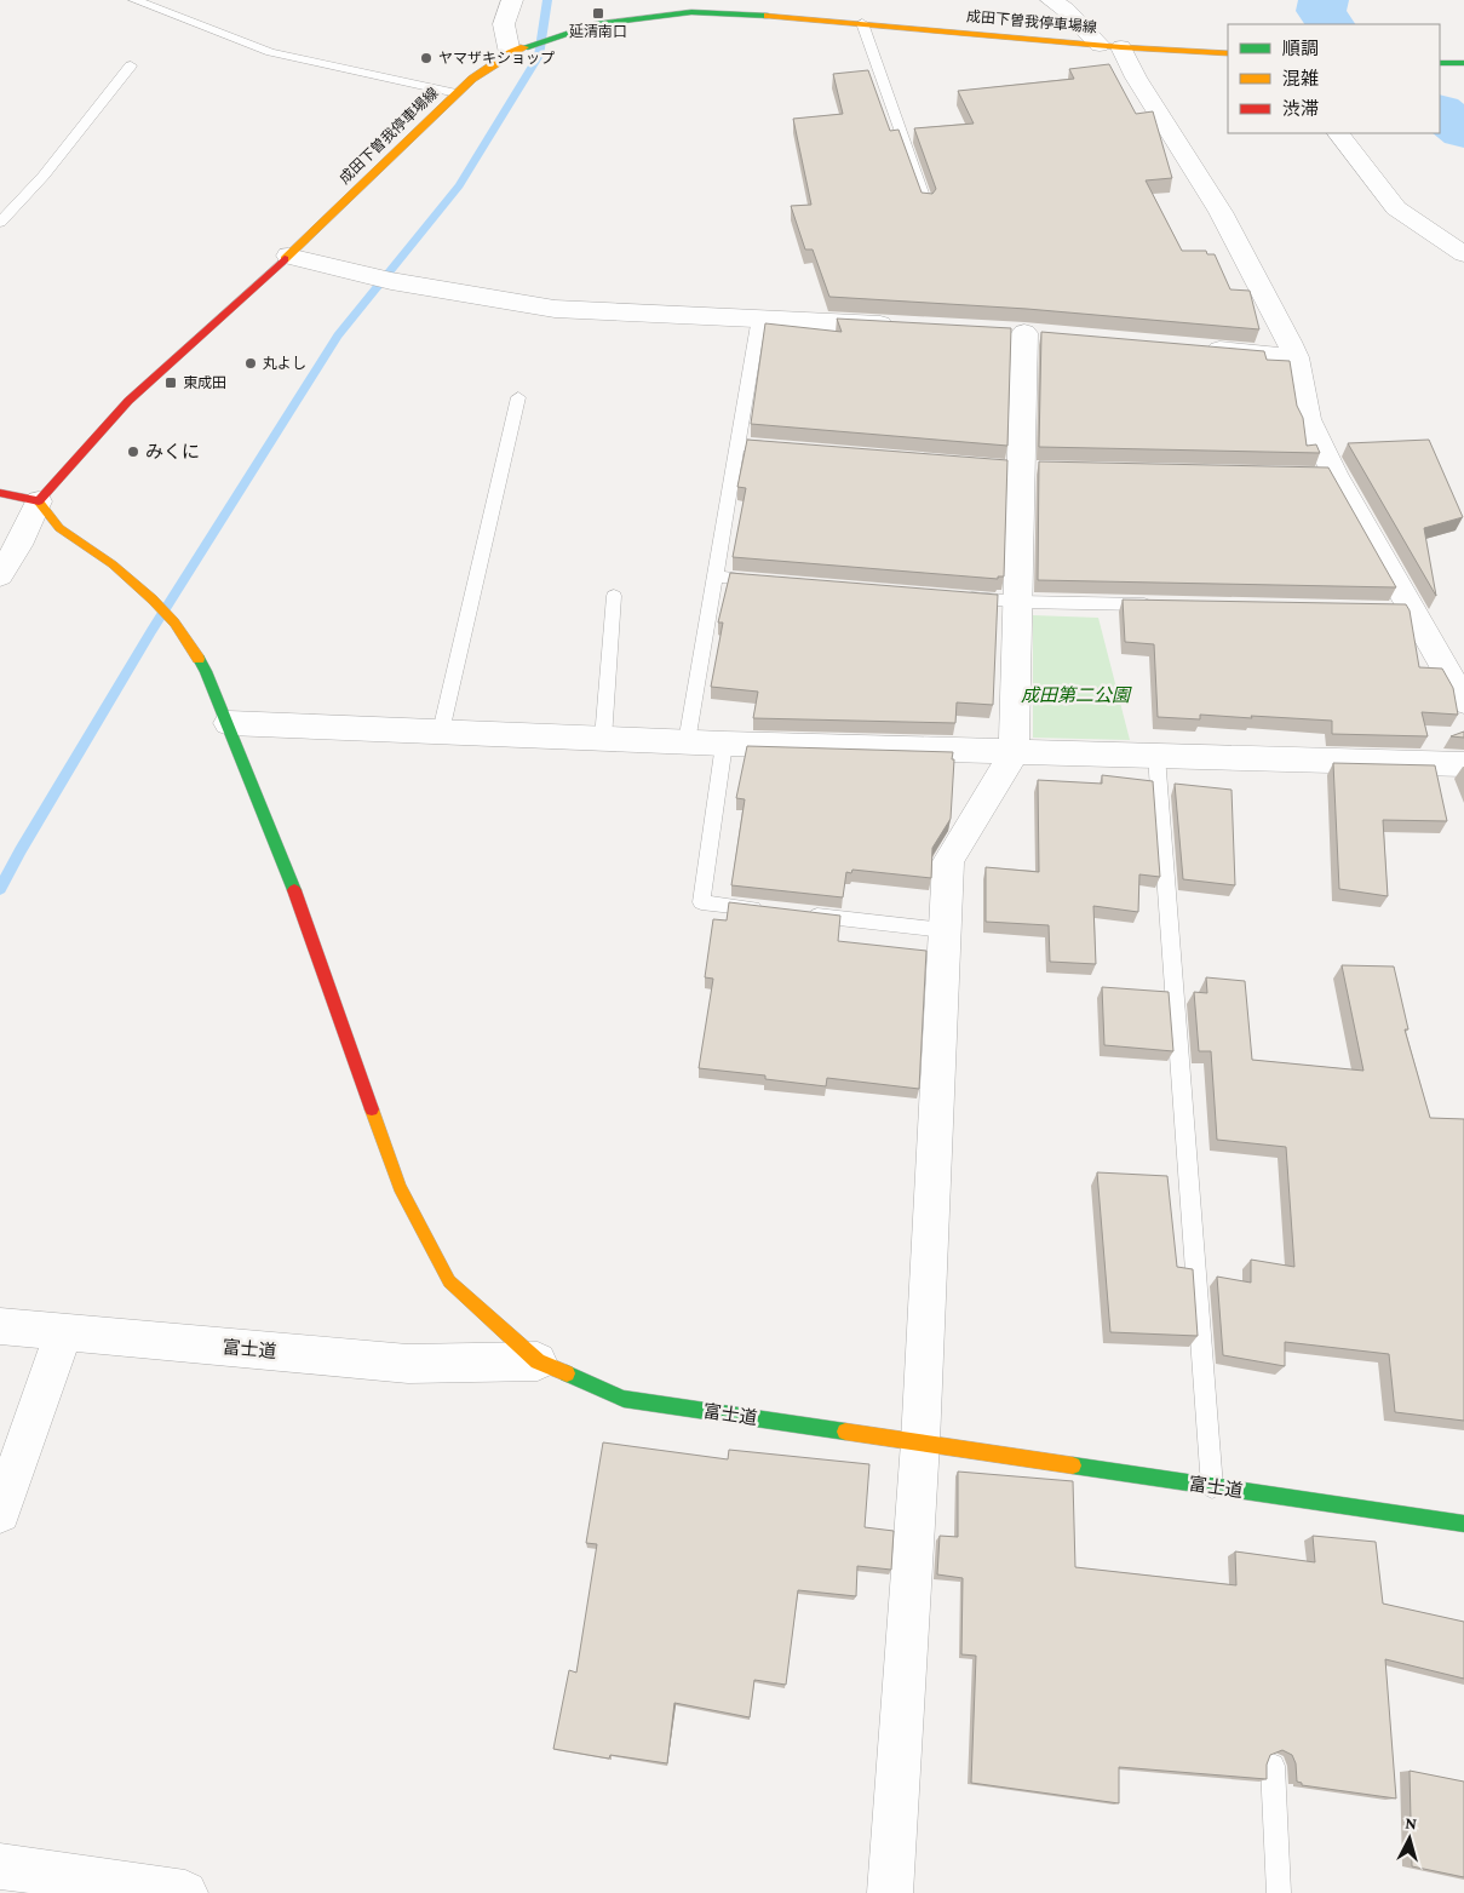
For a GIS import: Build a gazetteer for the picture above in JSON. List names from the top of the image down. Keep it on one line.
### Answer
{"streets":{"main road":["成田下曽我停車場線","富士道"]},"parks":["成田第二公園"],"places":{"transit":["延清南口","東成田"],"other":["ヤマザキショップ","丸よし","みくに"]},"legend":["順調","混雑","渋滞"],"north":"top"}
